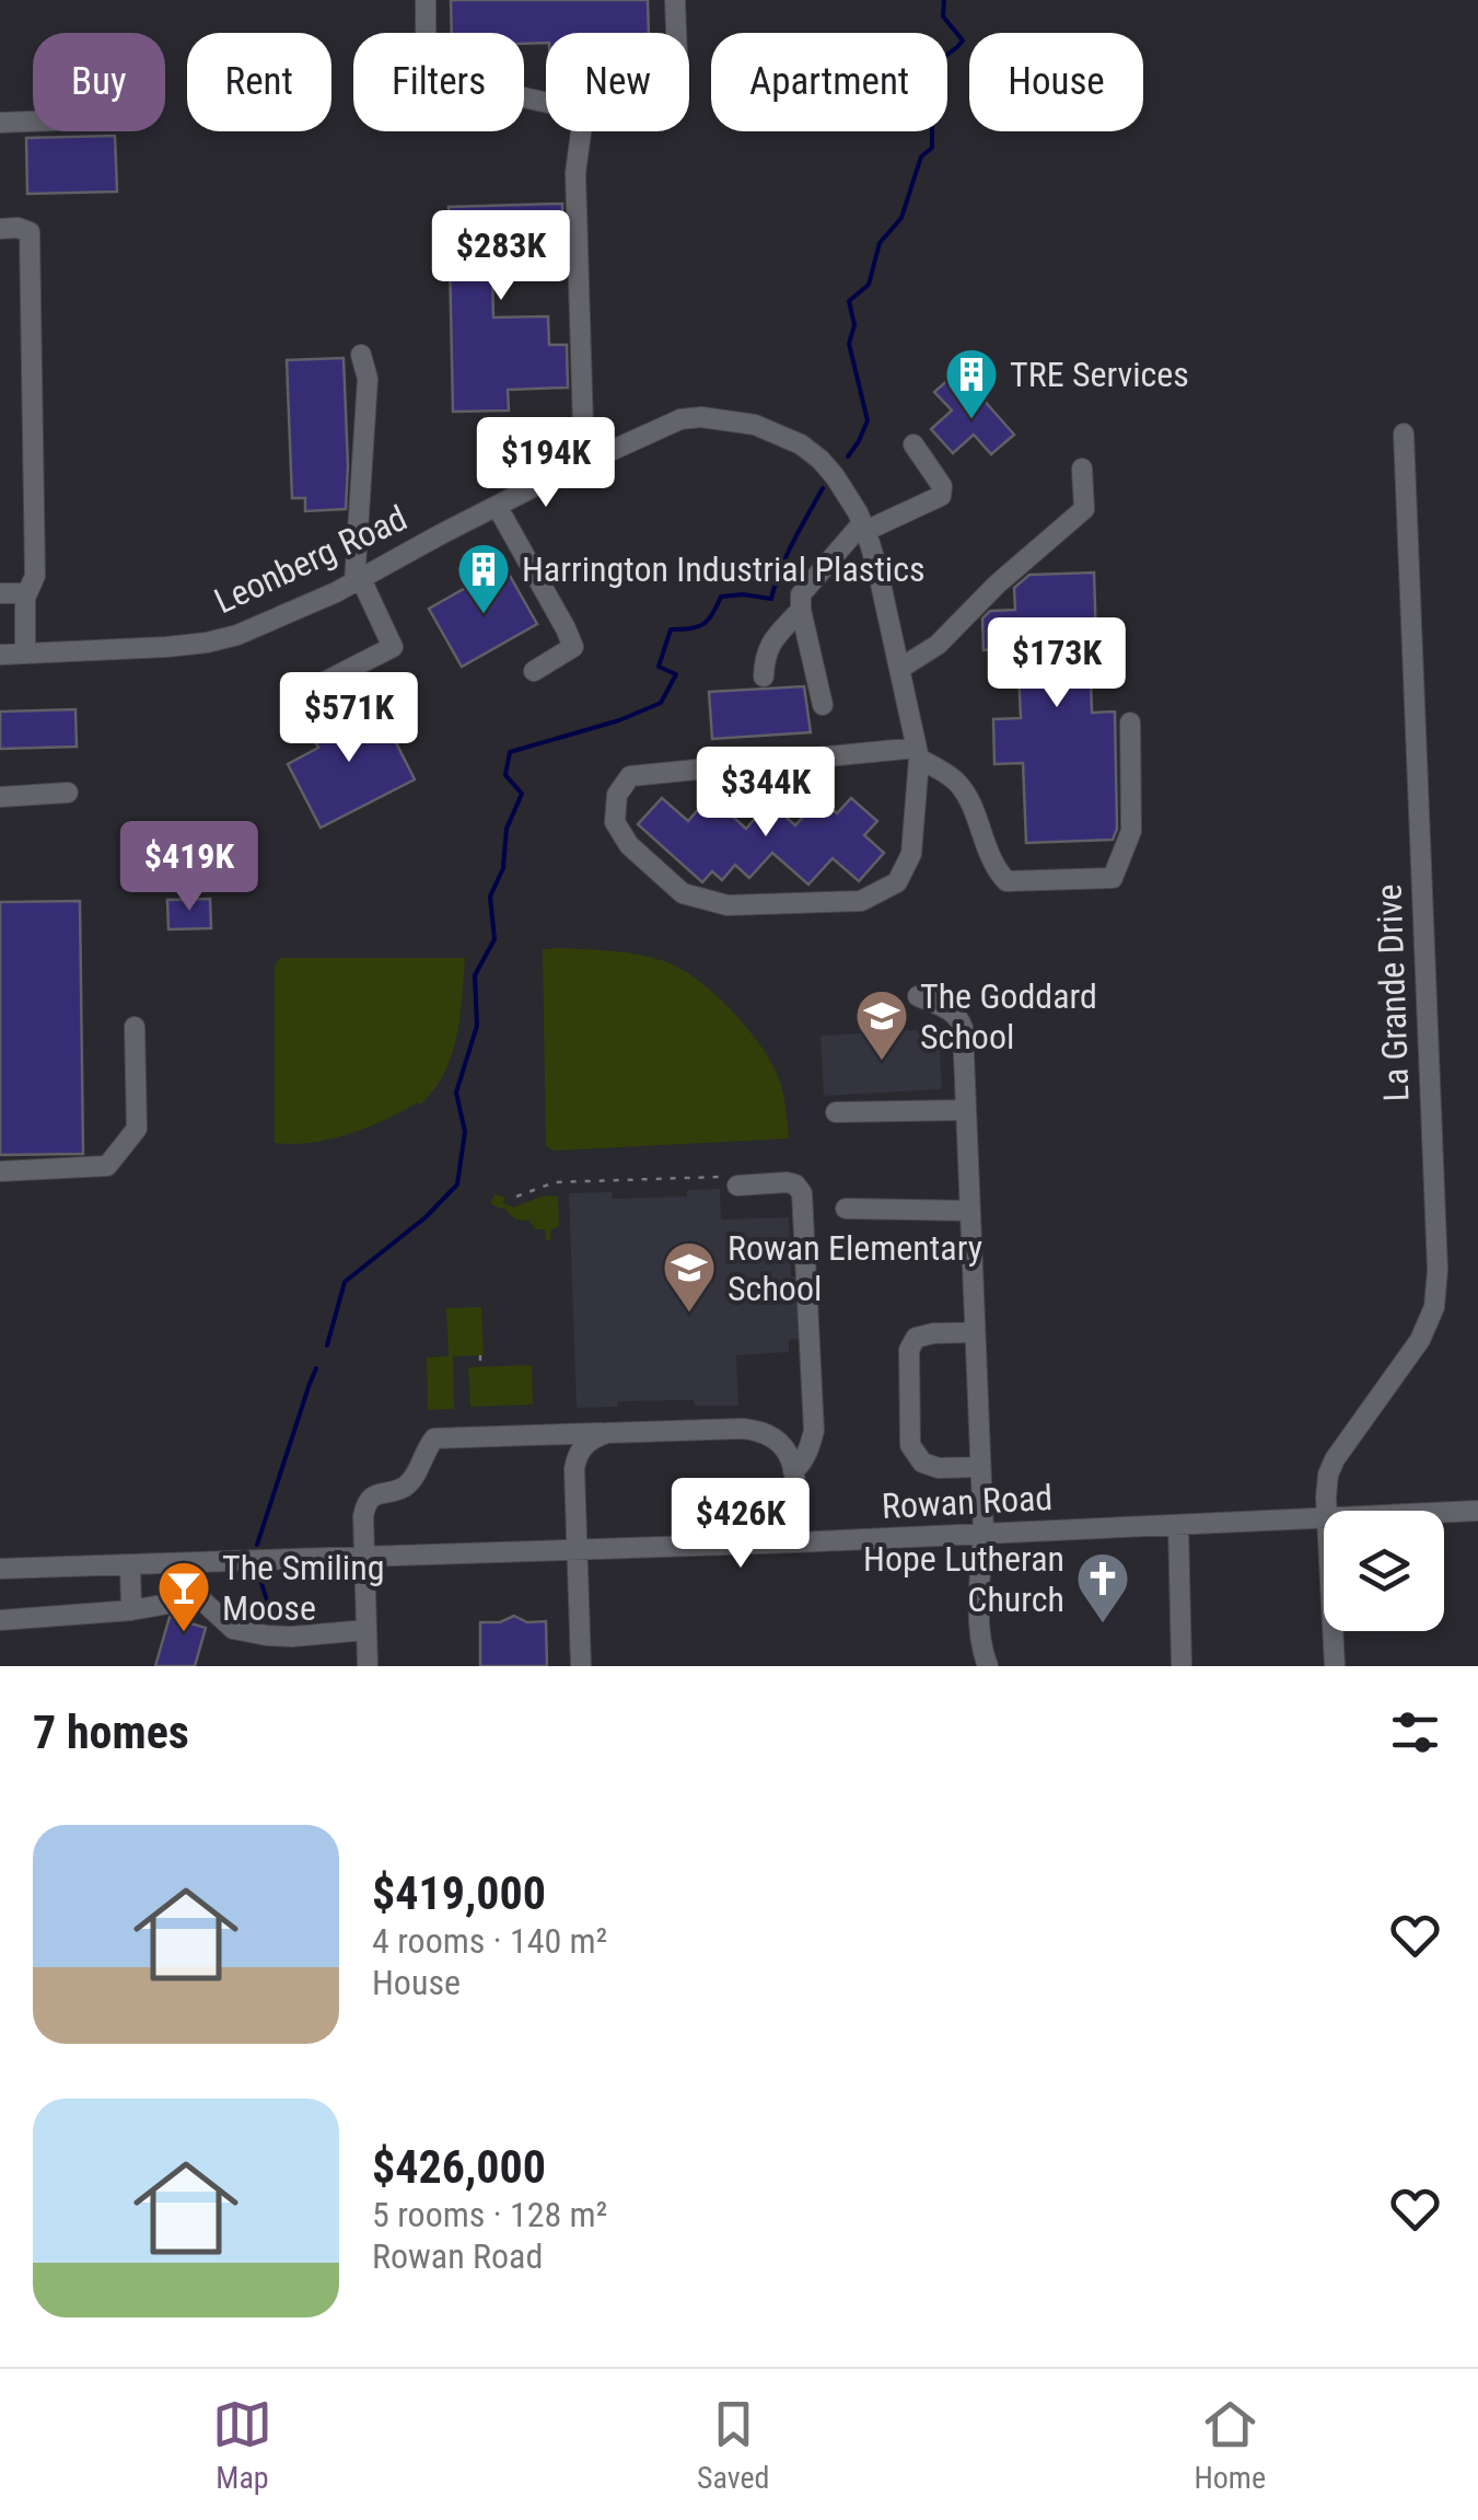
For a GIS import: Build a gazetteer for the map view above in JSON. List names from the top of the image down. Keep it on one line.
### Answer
{"streets":{"street":["Leonberg Road","La Grande Drive","Rowan Road"]},"places":{"building":["TRE Services","Harrington Industrial Plastics"],"school or university":["The Goddard School","Rowan Elementary School"],"church":["Hope Lutheran Church"],"bar":["The Smiling Moose"]},"page":{"chip":["Buy","Rent","Filters","New","Apartment","House"],"price":["$283K","$194K","$173K","$571K","$344K","$419K","$426K"],"heading":"7 homes","list":[{"name":"$419,000","note":"4 rooms · 140 m² · House"},{"name":"$426,000","note":"5 rooms · 128 m² · Rowan Road"}],"tabs":["Map","Saved","Home"]}}
